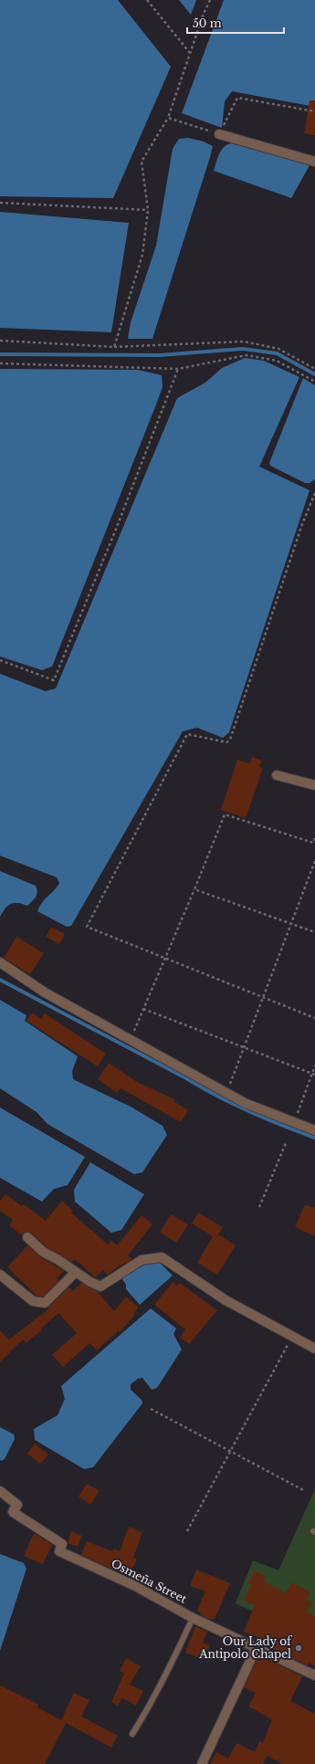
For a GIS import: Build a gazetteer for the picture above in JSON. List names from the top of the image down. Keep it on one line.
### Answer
{"streets":{"street":["Osmeña Street"]},"places":["Our Lady of Antipolo Chapel"],"scale_bar":"50 m"}
